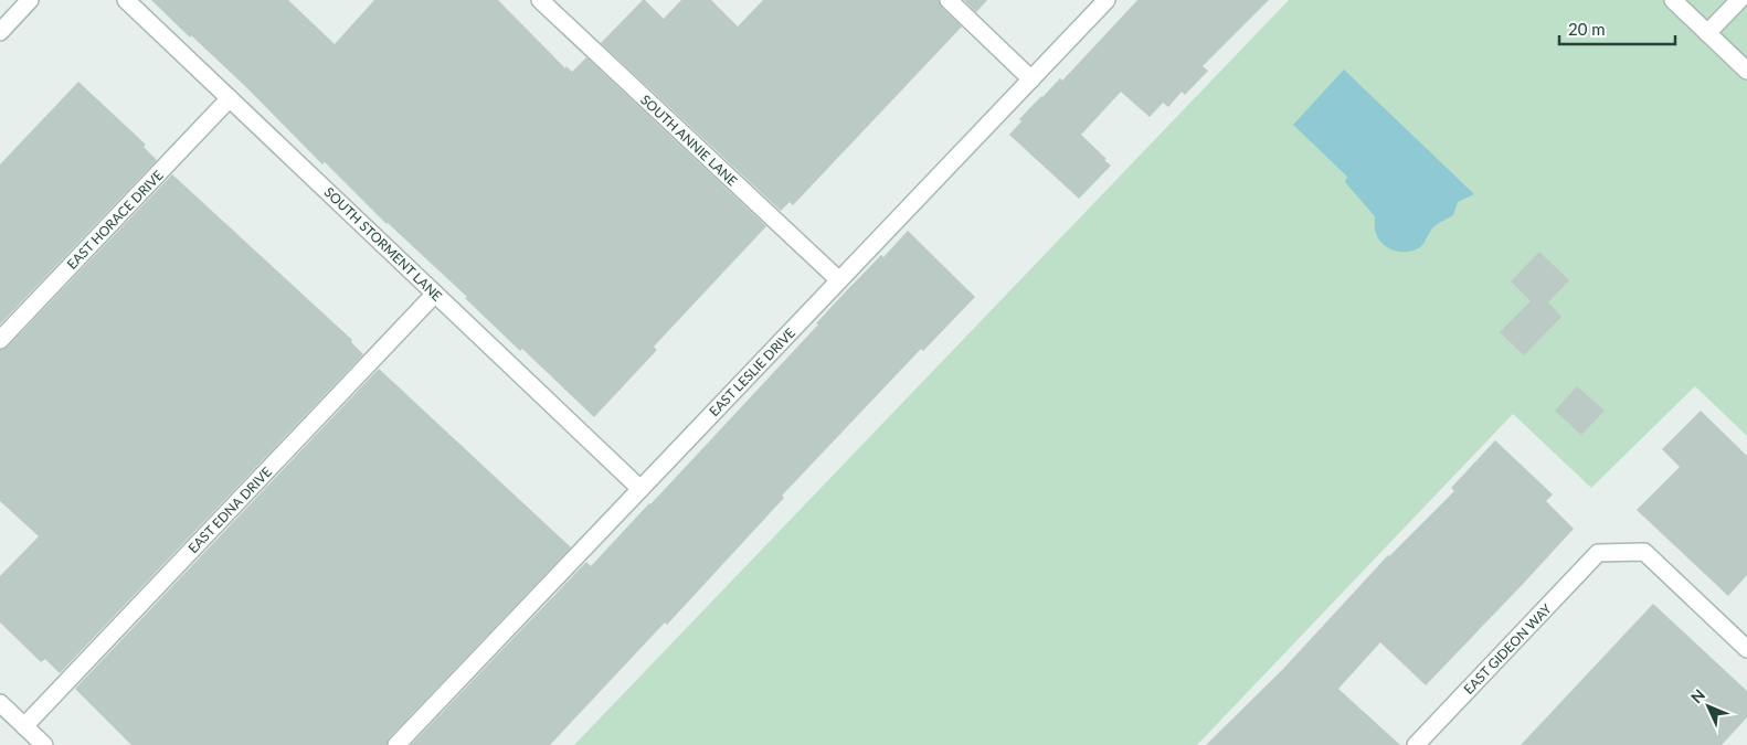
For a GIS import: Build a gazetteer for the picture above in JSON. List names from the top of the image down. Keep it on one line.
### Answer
{"streets":{"street":["SOUTH ANNIE LANE","EAST HORACE DRIVE","SOUTH STORMENT LANE","EAST LESLIE DRIVE","EAST EDNA DRIVE","EAST GIDEON WAY"]},"crossings":[["SOUTH ANNIE LANE","EAST LESLIE DRIVE"],["EAST HORACE DRIVE","SOUTH STORMENT LANE"],["SOUTH STORMENT LANE","EAST LESLIE DRIVE"],["SOUTH STORMENT LANE","EAST EDNA DRIVE"]],"scale_bar":"20 m","north":"top left"}
